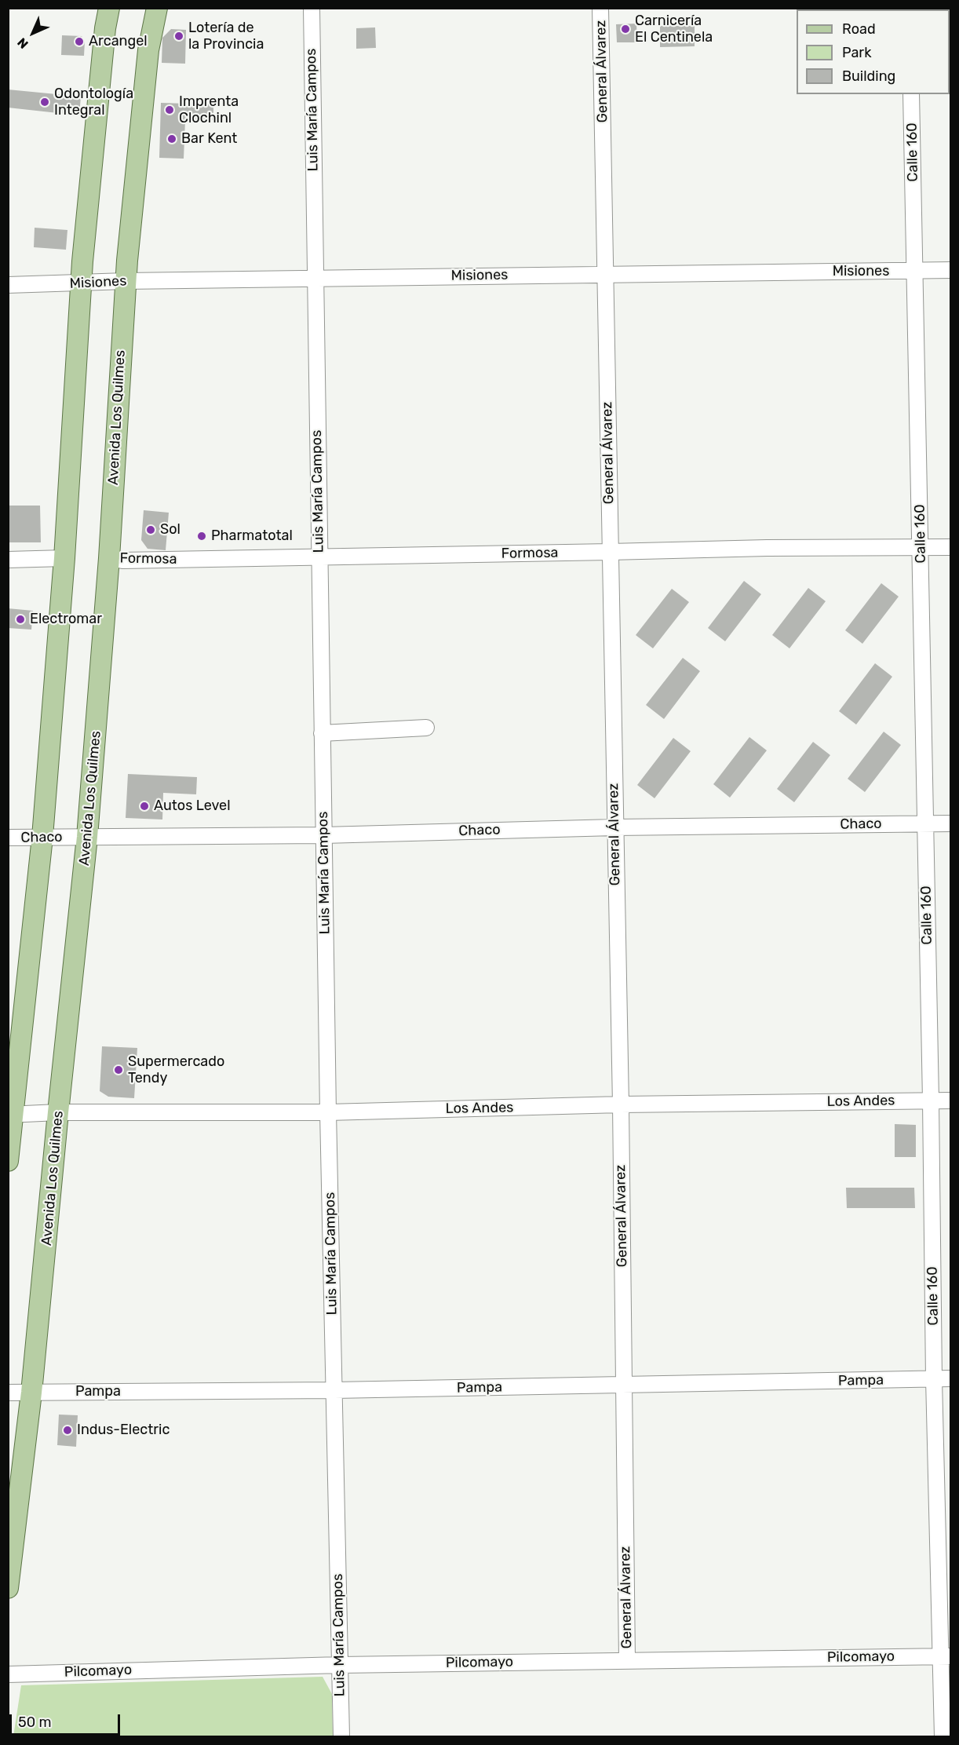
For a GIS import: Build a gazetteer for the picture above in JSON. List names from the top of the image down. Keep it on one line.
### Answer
{"streets":{"main road":["Avenida Los Quilmes"],"street":["General Álvarez","Luis María Campos","Calle 160","Misiones","Formosa","Chaco","Los Andes","Pampa","Pilcomayo"]},"crossings":[["General Álvarez","Misiones"],["General Álvarez","Formosa"],["General Álvarez","Chaco"],["General Álvarez","Los Andes"],["General Álvarez","Pampa"],["General Álvarez","Pilcomayo"],["Luis María Campos","Misiones"],["Luis María Campos","Formosa"],["Luis María Campos","Chaco"],["Luis María Campos","Los Andes"],["Luis María Campos","Pampa"],["Luis María Campos","Pilcomayo"],["Calle 160","Misiones"],["Calle 160","Formosa"],["Calle 160","Chaco"],["Calle 160","Los Andes"],["Calle 160","Pampa"],["Calle 160","Pilcomayo"],["Misiones","Avenida Los Quilmes"],["Avenida Los Quilmes","Formosa"],["Avenida Los Quilmes","Chaco"],["Avenida Los Quilmes","Los Andes"],["Avenida Los Quilmes","Pampa"]],"places":["Carnicería El Centinela","Lotería de la Provincia","Arcangel","Odontología Integral","Imprenta Clochinl","Bar Kent","Sol","Pharmatotal","Electromar","Autos Level","Supermercado Tendy","Indus-Electric"],"legend":["Road","Park","Building"],"scale_bar":"50 m","north":"bottom left"}
